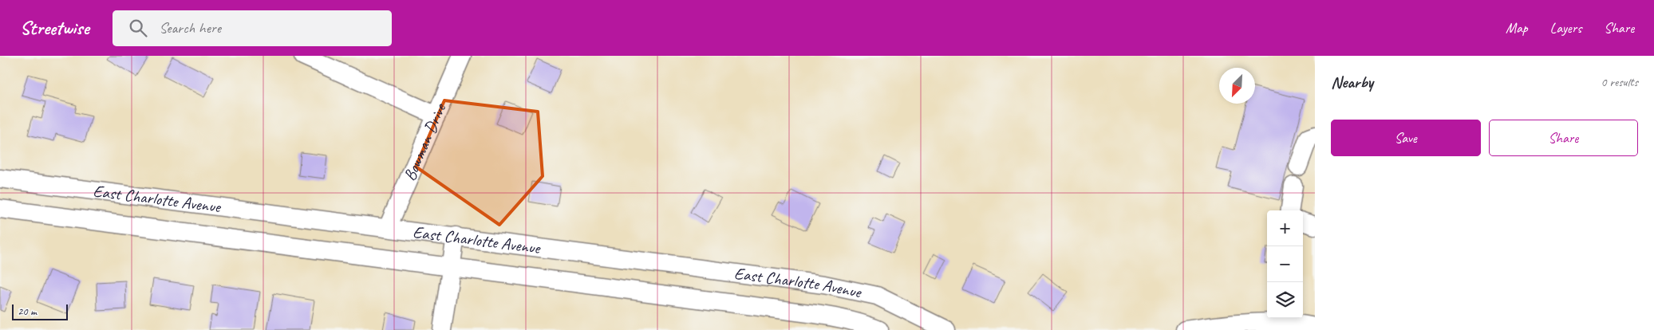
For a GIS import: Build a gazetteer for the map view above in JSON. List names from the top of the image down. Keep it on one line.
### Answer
{"streets":{"street":["Bowman Drive","East Charlotte Avenue"]},"crossings":[["Bowman Drive","East Charlotte Avenue"]],"scale_bar":"20 m","north":"bottom left","page":{"header":"Streetwise","search":"Search here","nav":["Map","Layers","Share"],"heading":["Nearby","0 results"],"buttons":["Save","Share"],"map_buttons":["+","−"],"scale":"20 m"}}
